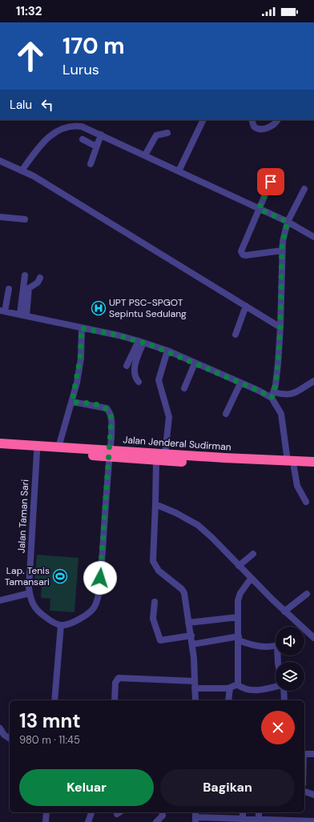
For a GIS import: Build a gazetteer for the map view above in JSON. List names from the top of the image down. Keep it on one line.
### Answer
{"streets":{"highway":["Jalan Jenderal Sudirman"],"street":["Jalan Taman Sari"]},"crossings":[["Jalan Jenderal Sudirman","Jalan Taman Sari"]],"places":{"hospital":["UPT PSC-SPGOT Sepintu Sedulang"],"sports":["Lap. Tenis Tamansari"]},"page":{"status":"11:32","turn":["170 m","Lurus"],"then":"Lalu","heading":["13 mnt","980 m · 11:45"],"buttons":["Keluar","Bagikan"]}}
